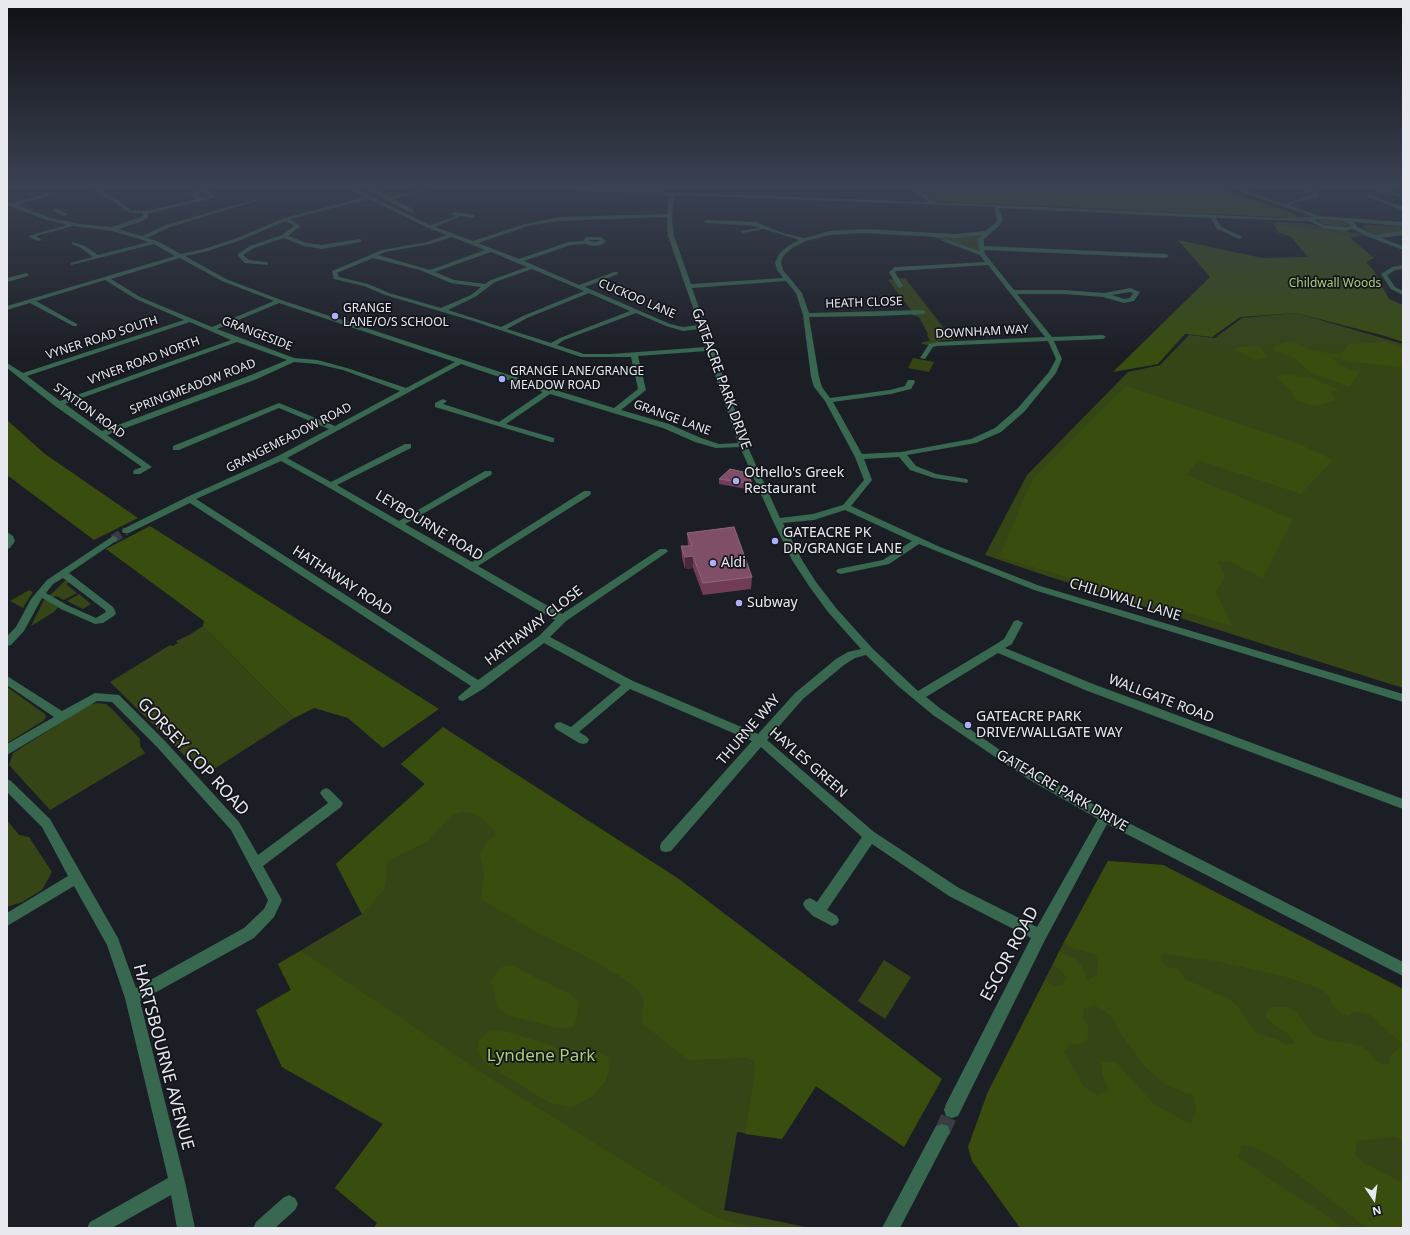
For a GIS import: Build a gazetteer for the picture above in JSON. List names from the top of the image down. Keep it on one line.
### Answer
{"streets":{"street":["CUCKOO LANE","HEATH CLOSE","DOWNHAM WAY","GRANGESIDE","VYNER ROAD SOUTH","VYNER ROAD NORTH","GATEACRE PARK DRIVE","SPRINGMEADOW ROAD","STATION ROAD","GRANGE LANE","GRANGEMEADOW ROAD","LEYBOURNE ROAD","HATHAWAY ROAD","CHILDWALL LANE","HATHAWAY CLOSE","WALLGATE ROAD","THURNE WAY","GORSEY COP ROAD","HAYLES GREEN","ESCOR ROAD","HARTSBOURNE AVENUE"]},"crossings":[["CUCKOO LANE","GATEACRE PARK DRIVE"],["GRANGESIDE","VYNER ROAD SOUTH"],["GRANGESIDE","VYNER ROAD NORTH"],["GRANGESIDE","SPRINGMEADOW ROAD"],["GRANGESIDE","GRANGEMEADOW ROAD"],["VYNER ROAD SOUTH","STATION ROAD"],["VYNER ROAD NORTH","STATION ROAD"],["GATEACRE PARK DRIVE","GRANGE LANE"],["GATEACRE PARK DRIVE","THURNE WAY"],["GATEACRE PARK DRIVE","ESCOR ROAD"],["SPRINGMEADOW ROAD","STATION ROAD"],["GRANGE LANE","GRANGEMEADOW ROAD"],["GRANGEMEADOW ROAD","LEYBOURNE ROAD"],["GRANGEMEADOW ROAD","HATHAWAY ROAD"],["LEYBOURNE ROAD","HATHAWAY CLOSE"],["HATHAWAY ROAD","HATHAWAY CLOSE"],["HATHAWAY CLOSE","HAYLES GREEN"],["THURNE WAY","HAYLES GREEN"],["GORSEY COP ROAD","HARTSBOURNE AVENUE"],["HAYLES GREEN","ESCOR ROAD"]],"parks":["Childwall Woods","Lyndene Park"],"places":["GRANGE LANE/O/S SCHOOL","GRANGE LANE/GRANGE MEADOW ROAD","Othello's Greek Restaurant","GATEACRE PK DR/GRANGE LANE","Aldi","Subway","GATEACRE PARK DRIVE/WALLGATE WAY"],"north":"bottom"}
